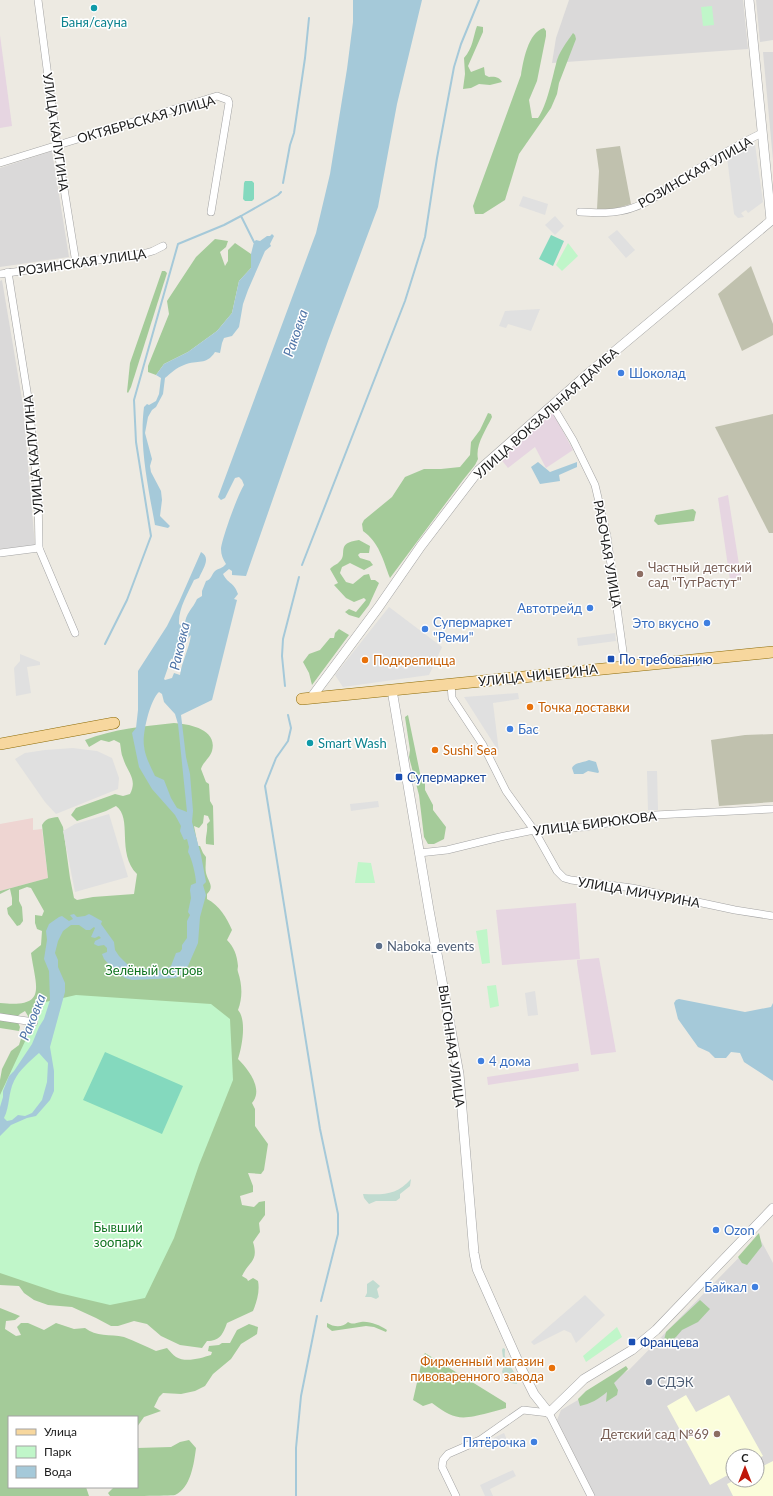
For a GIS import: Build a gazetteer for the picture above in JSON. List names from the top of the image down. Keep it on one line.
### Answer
{"streets":{"main road":["УЛИЦА ЧИЧЕРИНА"],"street":["ОКТЯБРЬСКАЯ УЛИЦА","УЛИЦА КАЛУГИНА","РОЗИНСКАЯ УЛИЦА","УЛИЦА ВОКЗАЛЬНАЯ ДАМБА","РАБОЧАЯ УЛИЦА","УЛИЦА БИРЮКОВА","УЛИЦА МИЧУРИНА","ВЫГОННАЯ УЛИЦА"]},"crossings":[["ОКТЯБРЬСКАЯ УЛИЦА","УЛИЦА КАЛУГИНА"],["УЛИЦА КАЛУГИНА","РОЗИНСКАЯ УЛИЦА"],["УЛИЦА ВОКЗАЛЬНАЯ ДАМБА","РАБОЧАЯ УЛИЦА"],["УЛИЦА ВОКЗАЛЬНАЯ ДАМБА","УЛИЦА ЧИЧЕРИНА"],["РАБОЧАЯ УЛИЦА","УЛИЦА ЧИЧЕРИНА"],["УЛИЦА ЧИЧЕРИНА","УЛИЦА МИЧУРИНА"],["УЛИЦА ЧИЧЕРИНА","ВЫГОННАЯ УЛИЦА"],["УЛИЦА БИРЮКОВА","УЛИЦА МИЧУРИНА"],["УЛИЦА БИРЮКОВА","ВЫГОННАЯ УЛИЦА"]],"water":["Раковка"],"parks":["Зелёный остров","Бывший зоопарк"],"places":{"other":["Баня/сауна","Шоколад","Частный детский сад \"ТутРастут\"","Автотрейд","Это вкусно","Супермаркет \"Реми\"","Подкрепицца","Точка доставки","Бас","Smart Wash","Sushi Sea","Naboka_events","4 дома","Ozon","Байкал","Фирменный магазин пивоваренного завода","СДЭК","Детский сад №69","Пятёрочка"],"transit":["По требованию","Супермаркет","Францева"]},"legend":["Улица","Парк","Вода"],"north":"top"}
